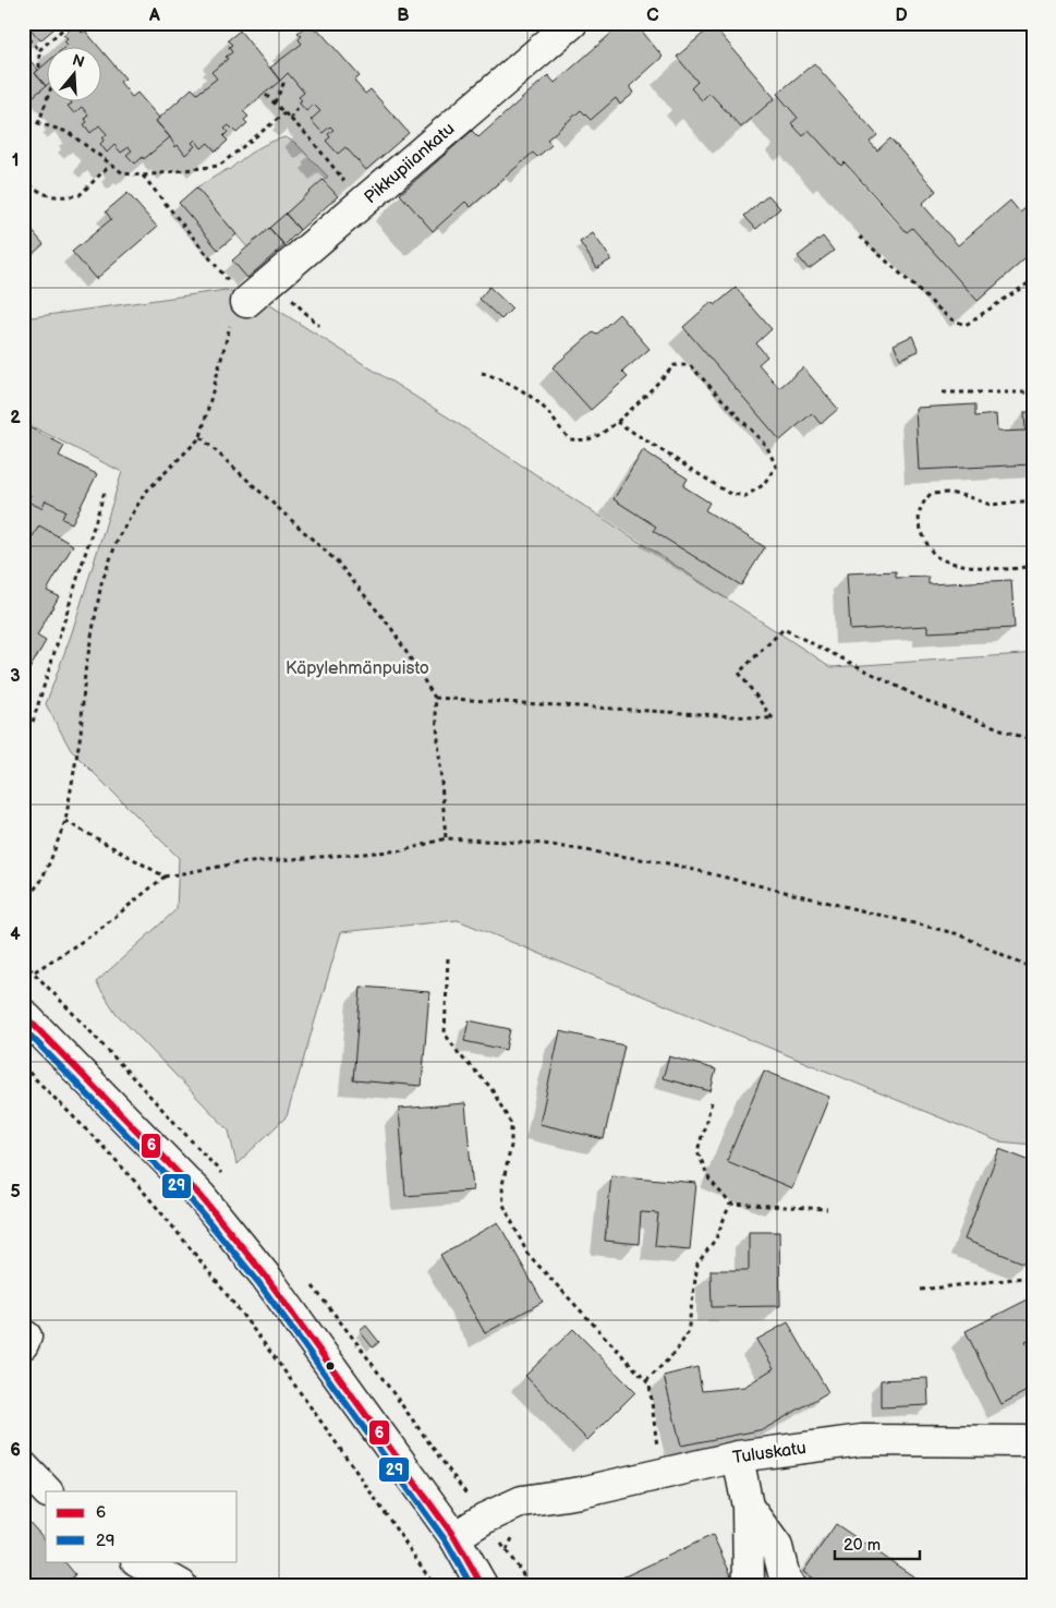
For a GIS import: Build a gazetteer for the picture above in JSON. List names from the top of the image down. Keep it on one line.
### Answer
{"streets":{"street":["Pikkupiiankatu","Tuluskatu"]},"parks":["Käpylehmänpuisto"],"lines":["transit line 6","transit line 29"],"legend":["6","29"],"scale_bar":"20 m","north":"top","grid":{"columns":["A","B","C","D"],"rows":["1","2","3","4","5","6"]}}
